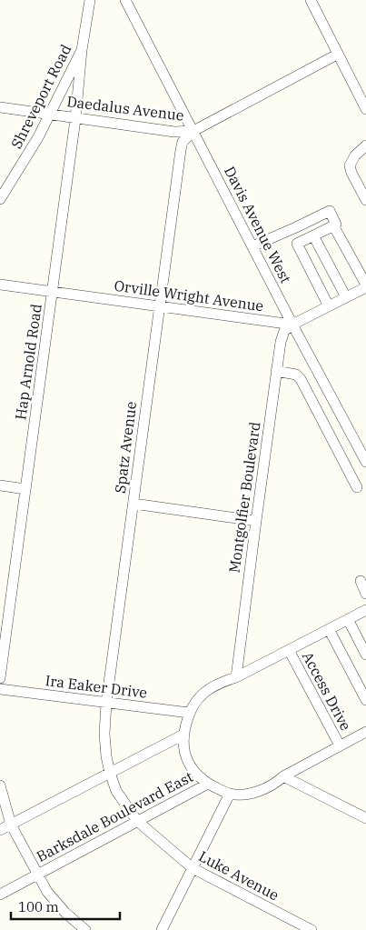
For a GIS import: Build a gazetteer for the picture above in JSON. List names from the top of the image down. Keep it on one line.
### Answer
{"streets":{"street":["Shreveport Road","Daedalus Avenue","Davis Avenue West","Orville Wright Avenue","Hap Arnold Road","Spatz Avenue","Montgolfier Boulevard","Ira Eaker Drive","Access Drive","Barksdale Boulevard East","Luke Avenue"]},"crossings":[["Shreveport Road","Daedalus Avenue"],["Shreveport Road","Hap Arnold Road"],["Daedalus Avenue","Davis Avenue West"],["Daedalus Avenue","Hap Arnold Road"],["Daedalus Avenue","Spatz Avenue"],["Davis Avenue West","Orville Wright Avenue"],["Davis Avenue West","Spatz Avenue"],["Davis Avenue West","Montgolfier Boulevard"],["Orville Wright Avenue","Hap Arnold Road"],["Orville Wright Avenue","Spatz Avenue"],["Orville Wright Avenue","Montgolfier Boulevard"],["Spatz Avenue","Ira Eaker Drive"],["Montgolfier Boulevard","Ira Eaker Drive"],["Montgolfier Boulevard","Access Drive"],["Montgolfier Boulevard","Barksdale Boulevard East"],["Ira Eaker Drive","Access Drive"],["Ira Eaker Drive","Barksdale Boulevard East"],["Access Drive","Barksdale Boulevard East"],["Barksdale Boulevard East","Luke Avenue"]],"scale_bar":"100 m"}
